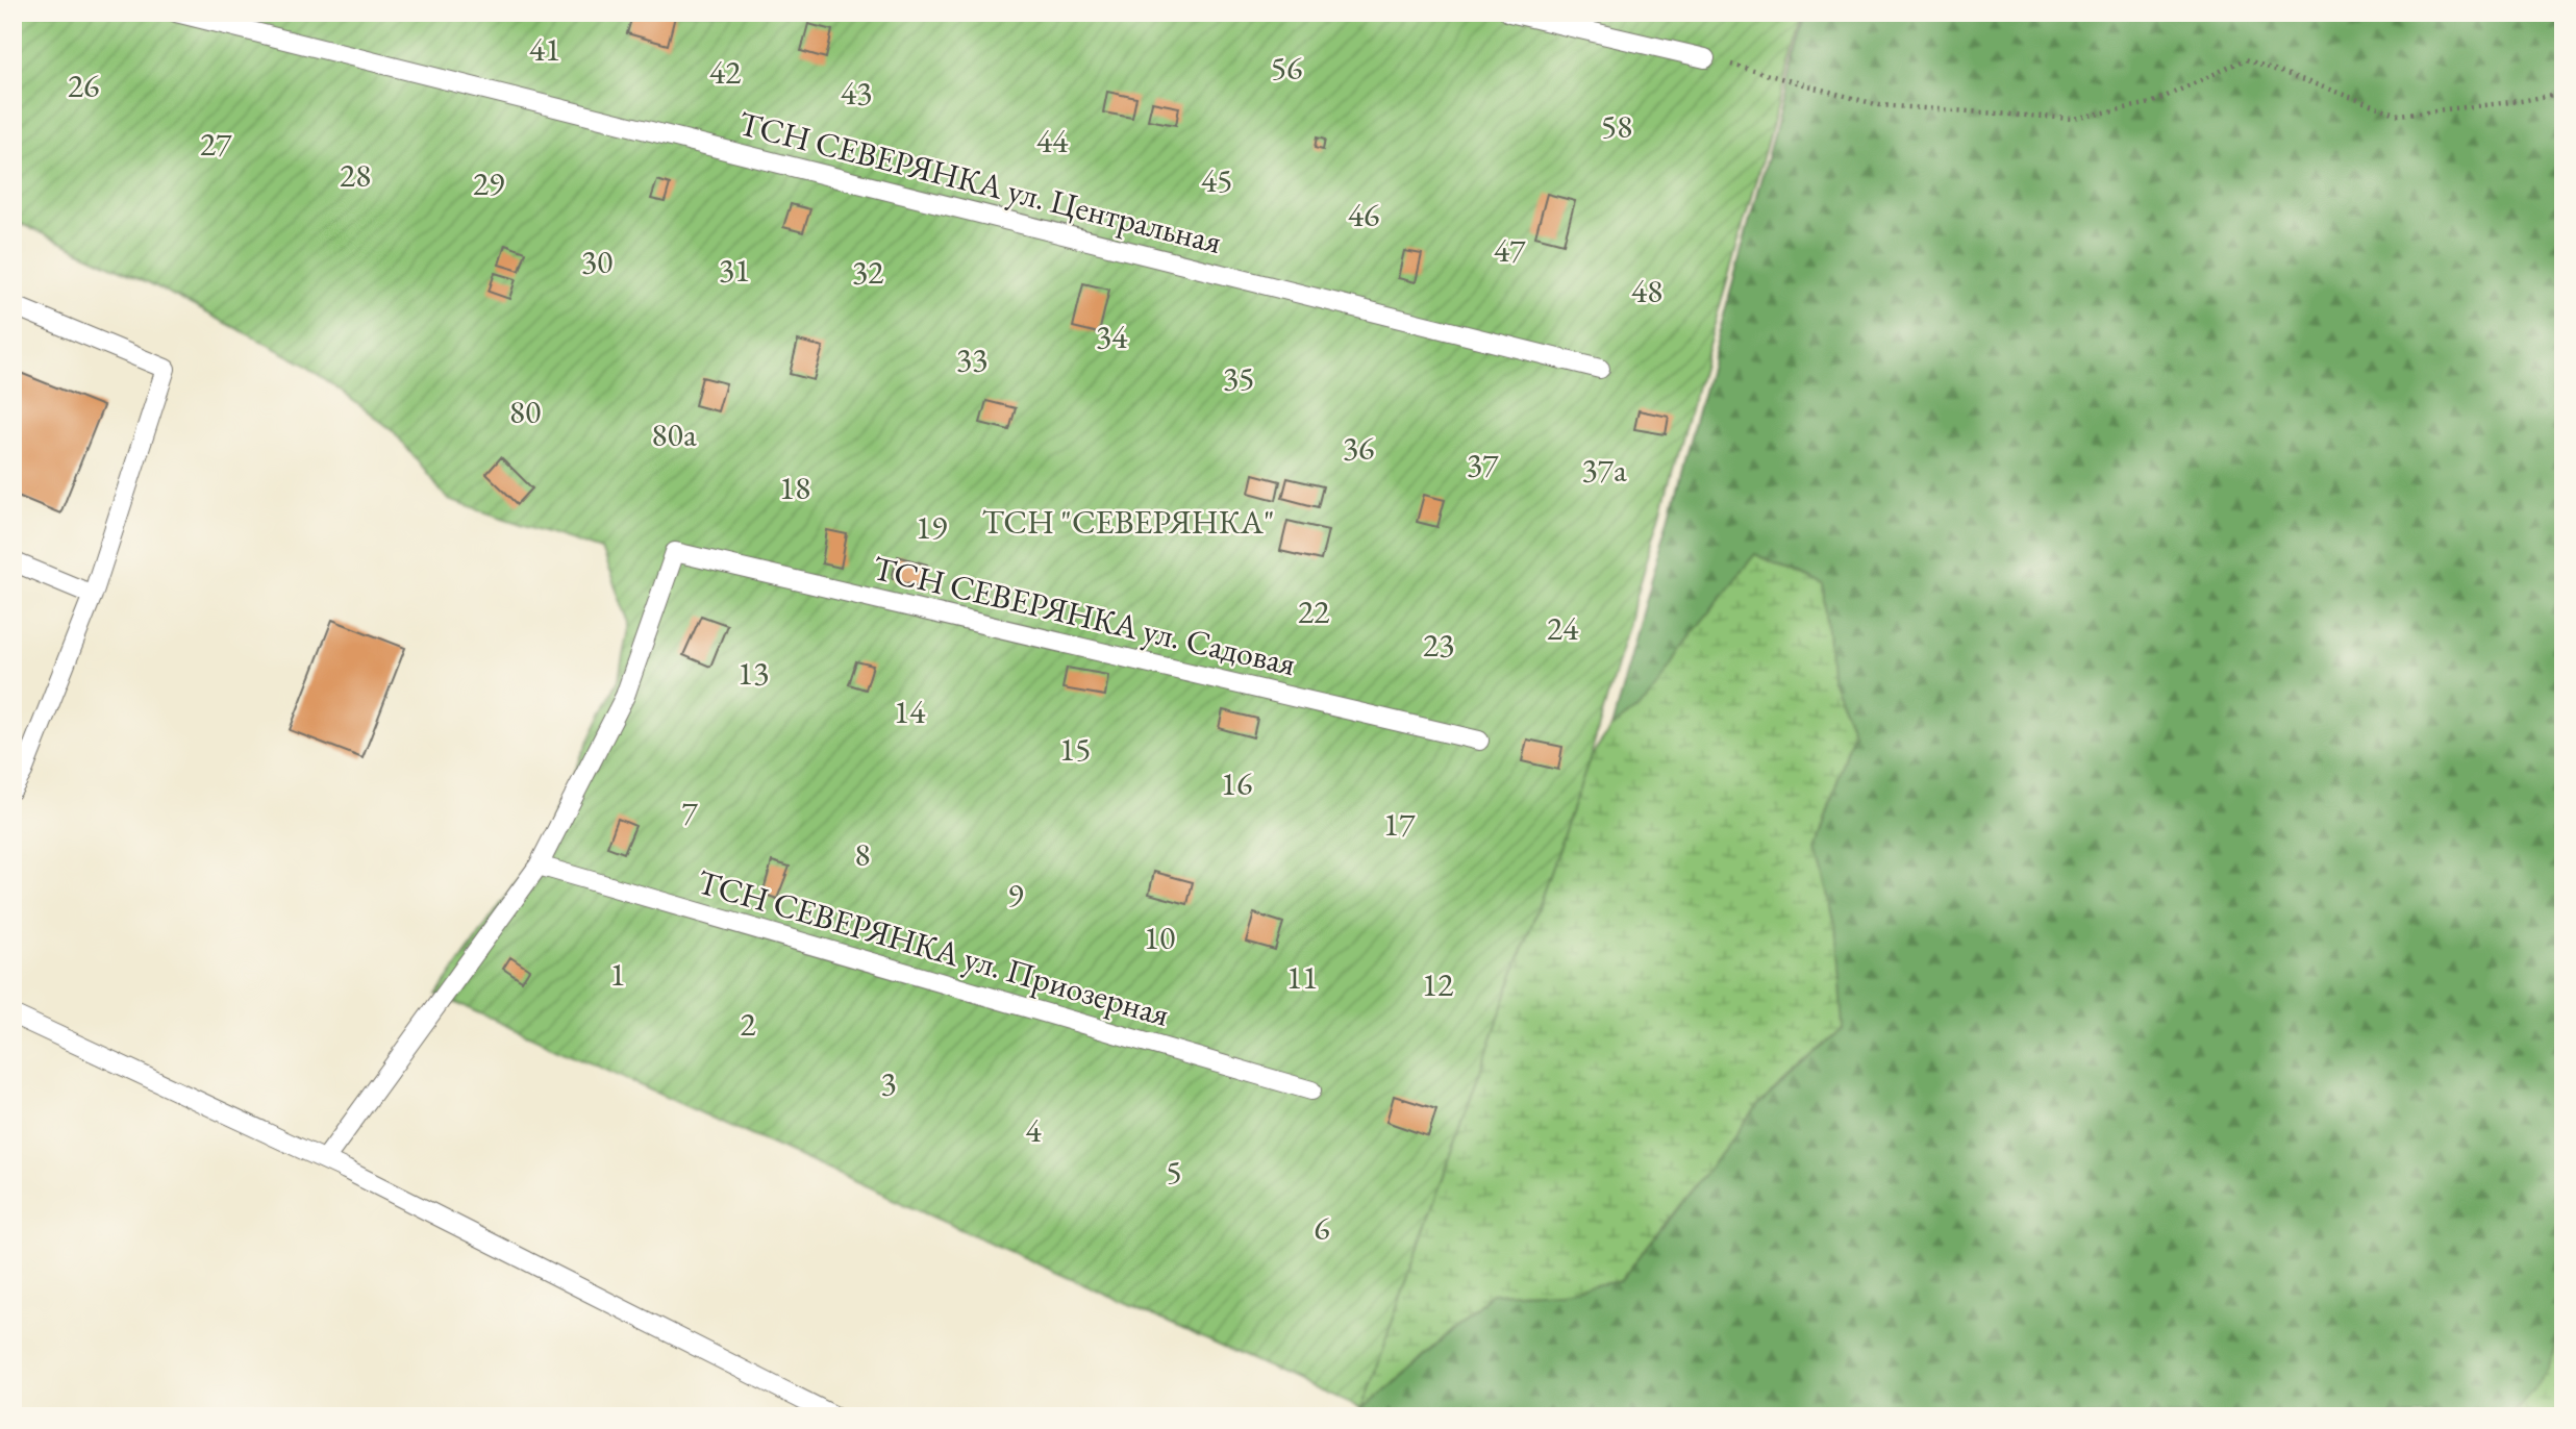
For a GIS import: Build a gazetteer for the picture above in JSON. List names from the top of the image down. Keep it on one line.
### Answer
{"streets":{"lane":["ТСН СЕВЕРЯНКА ул. Центральная","ТСН СЕВЕРЯНКА ул. Садовая","ТСН СЕВЕРЯНКА ул. Приозерная"]},"crossings":[["ТСН СЕВЕРЯНКА ул. Садовая","ТСН СЕВЕРЯНКА ул. Приозерная"]],"parks":["41","56","42","26","43","58","44","27","28","45","29","46","47","30","31","32","48","34","33","35","80","80а","36","37","37а","18","ТСН \"СЕВЕРЯНКА\"","19","22","24","23","13","14","15","16","7","17","8","9","10","1","11","12","2","3","4","5","6"]}
